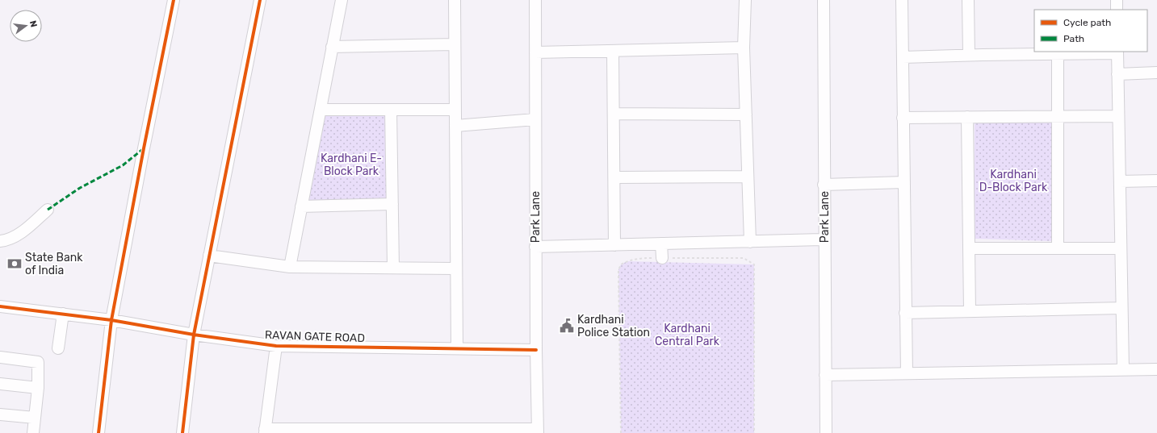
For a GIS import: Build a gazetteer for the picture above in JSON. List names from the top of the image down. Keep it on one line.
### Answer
{"streets":{"street":["Park Lane","RAVAN GATE ROAD"]},"crossings":[["Park Lane","RAVAN GATE ROAD"]],"parks":["Kardhani E- Block Park","Kardhani D-Block Park","Kardhani Central Park"],"places":{"bank":["State Bank of India"],"public building":["Kardhani Police Station"]},"legend":["Cycle path","Path"],"north":"right"}
